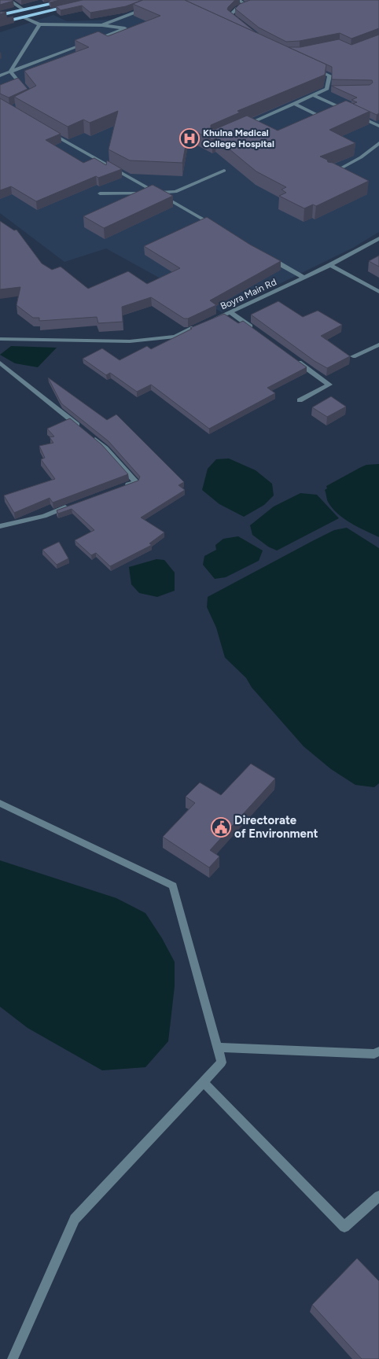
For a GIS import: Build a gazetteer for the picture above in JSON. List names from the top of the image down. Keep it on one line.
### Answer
{"streets":{"street":["Boyra Main Rd"]},"places":{"hospital":["Khulna Medical College Hospital"],"public building":["Directorate of Environment"]}}
